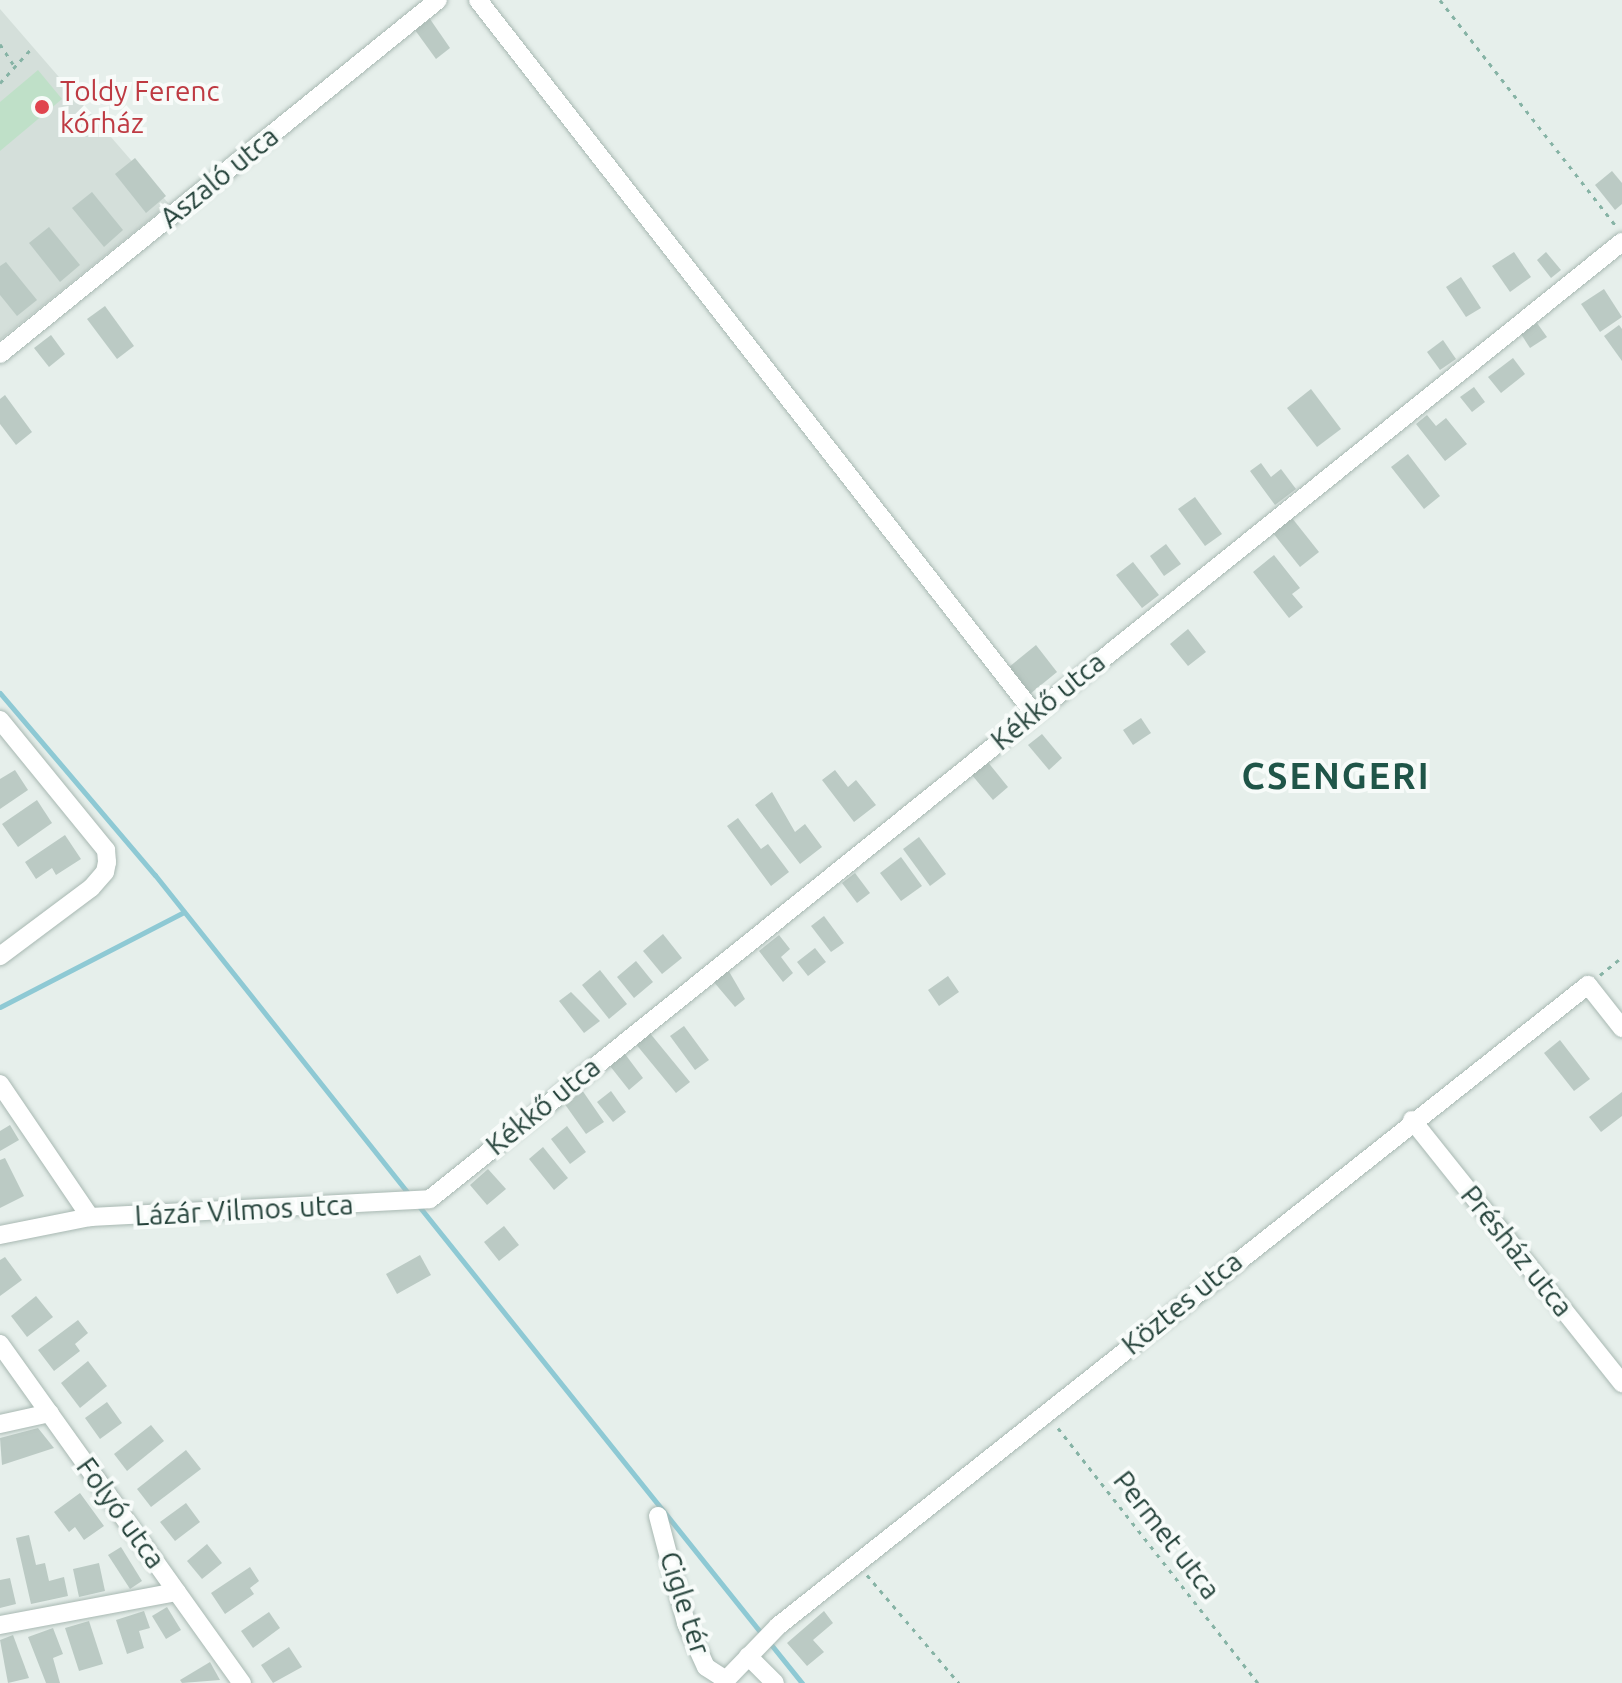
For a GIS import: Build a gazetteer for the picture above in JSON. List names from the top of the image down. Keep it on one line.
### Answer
{"streets":{"street":["Aszaló utca","Kékkő utca","Lázár Vilmos utca","Présház utca","Köztes utca","Folyó utca","Cigle tér"],"path":["Permet utca"]},"crossings":[["Kékkő utca","Lázár Vilmos utca"],["Présház utca","Köztes utca"],["Köztes utca","Permet utca"],["Köztes utca","Cigle tér"]],"districts":["CSENGERI"],"places":["Toldy Ferenc kórház"]}
